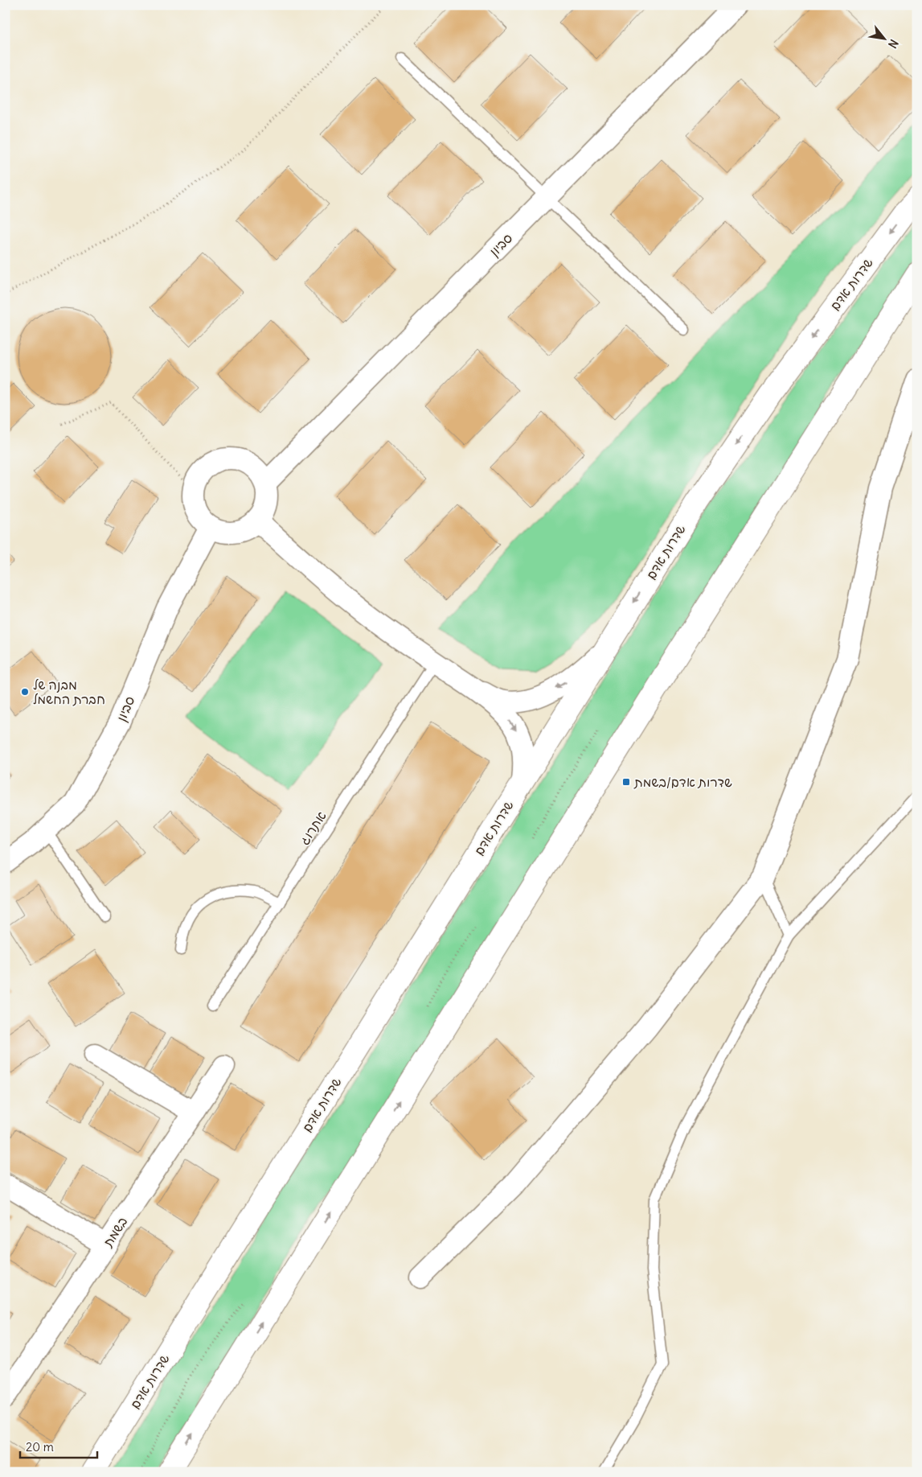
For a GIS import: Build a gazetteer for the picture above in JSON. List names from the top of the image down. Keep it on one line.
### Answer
{"streets":{"street":["סביון","שדרות אדם","בשמת"],"lane":["אתרוג"]},"places":{"other":["מבנה של חברת החשמל"],"transit":["שדרות אדם/בשמת"]},"scale_bar":"20 m","north":"bottom right"}
